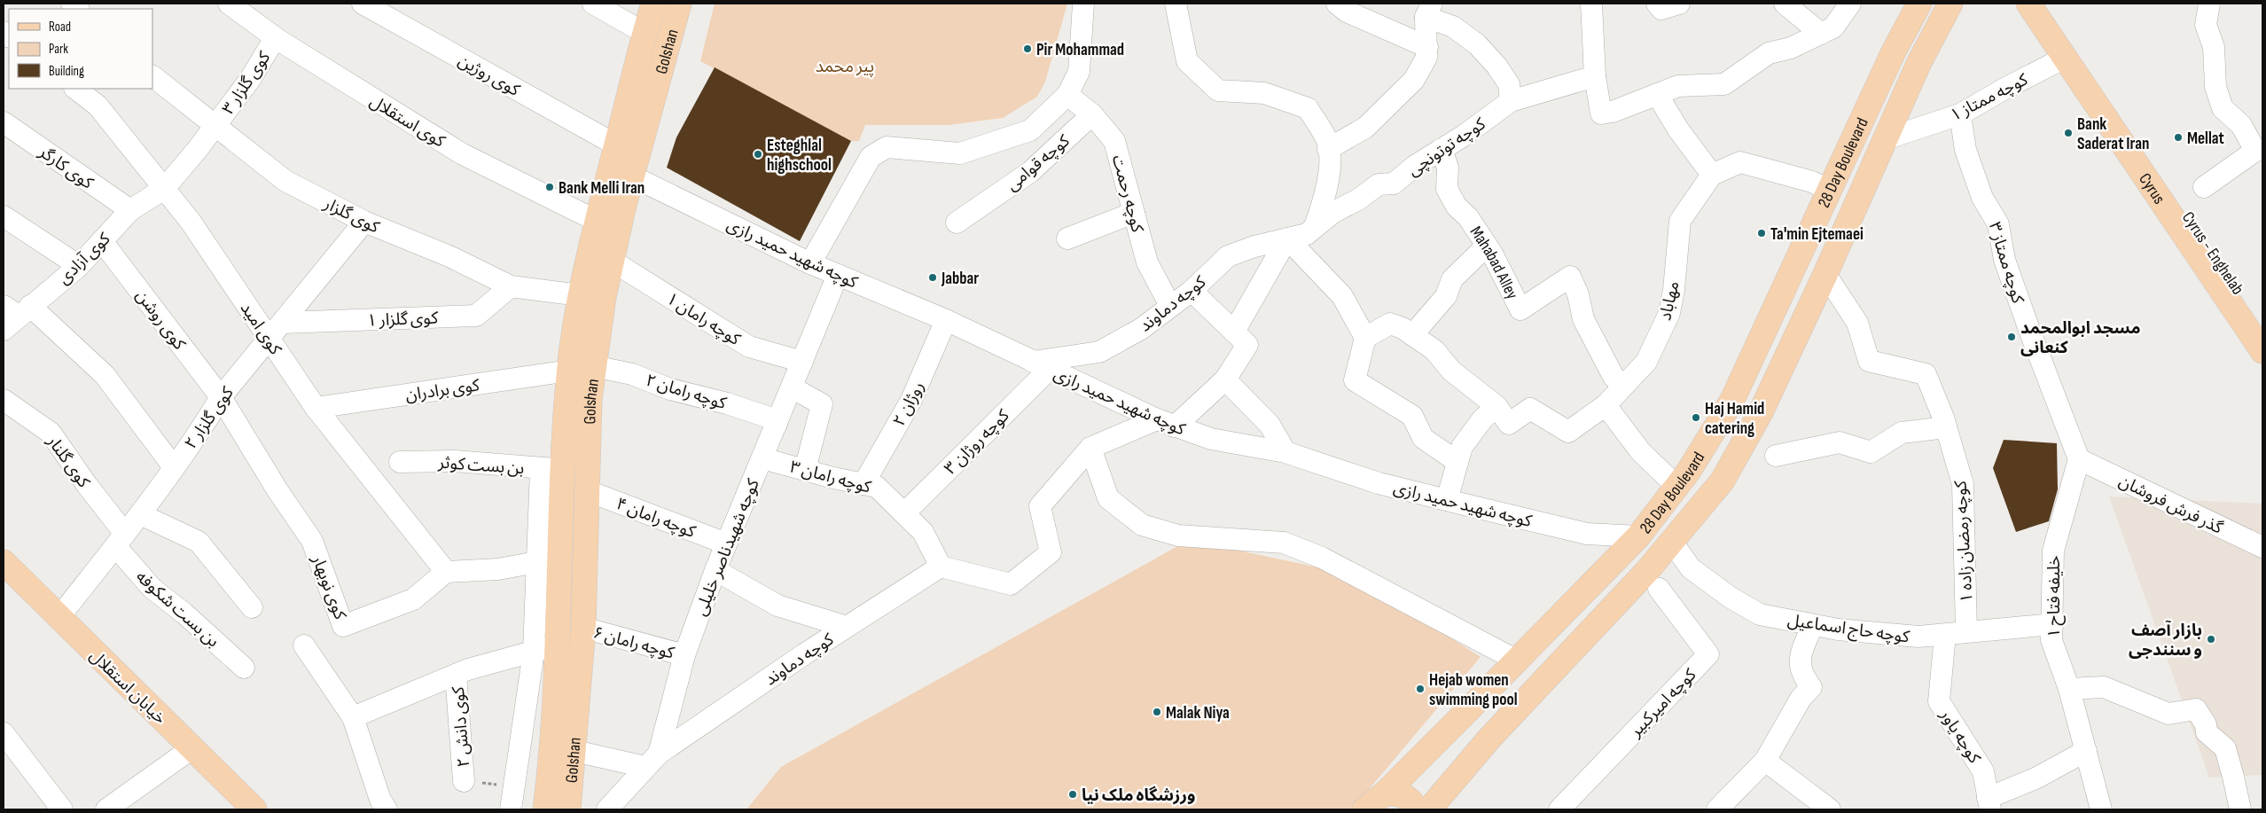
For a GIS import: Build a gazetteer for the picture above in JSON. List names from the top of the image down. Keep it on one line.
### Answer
{"streets":{"main road":["Golshan","28 Day Boulevard","Cyrus","Cyrus - Enghelab","خیابان استقلال"],"street":["کوی روژین","کوی گلزار ۳","کوچه ممتاز ۱","کوی استقلال","کوچه توتونچی","کوچه قوامی","کوی کارگر","کوچه رحمت","کوی گلزار","کوچه شهید حمید رازی","کوی آزادی","کوچه ممتاز ۳","Mahabad Alley","مهاباد","کوچه دماوند","کوی گلزار ۱","کوچه رامان ۱","کوی روشن","کوی امید","کوی برادران","کوچه رامان ۲","روژان ۲","کوی گلزار ۲","کوچه روژان ۳","کوی گلنار","بن بست کوثر","کوچه رامان ۳","گذر فرش فروشان","کوچه رامان ۴","کوچه رمضان زاده ۱","کوچه شهیدناصر خلیلی","کوی نوبهار","خلیفه فتاح ۱","بن بست شکوفه","کوچه حاج اسماعیل","کوچه رامان ۶","کوچه امیرکبیر","کوی دانش ۲","کوچه یاور"]},"crossings":[["Golshan","کوی روژین"],["Golshan","کوی استقلال"],["Golshan","کوی گلزار"],["Golshan","کوچه شهید حمید رازی"],["Golshan","کوچه رامان ۱"],["Golshan","کوی برادران"],["Golshan","کوچه رامان ۲"],["Golshan","بن بست کوثر"],["Golshan","کوچه رامان ۴"],["Golshan","کوچه رامان ۶"],["کوی روژین","کوچه شهید حمید رازی"],["کوی گلزار ۳","کوی استقلال"],["کوی گلزار ۳","کوی گلزار"],["کوی گلزار ۳","کوی آزادی"],["کوی گلزار ۳","کوی امید"],["کوچه ممتاز ۱","28 Day Boulevard"],["کوچه ممتاز ۱","Cyrus"],["کوچه ممتاز ۱","کوچه ممتاز ۳"],["کوچه توتونچی","Mahabad Alley"],["کوچه توتونچی","کوچه دماوند"],["کوچه قوامی","کوچه رحمت"],["28 Day Boulevard","کوچه شهید حمید رازی"],["28 Day Boulevard","کوچه رمضان زاده ۱"],["28 Day Boulevard","کوچه حاج اسماعیل"],["کوی کارگر","کوی آزادی"],["کوچه رحمت","کوچه دماوند"],["کوی گلزار","کوی گلزار ۱"],["کوی گلزار","کوی گلزار ۲"],["کوچه شهید حمید رازی","کوچه دماوند"],["کوچه شهید حمید رازی","روژان ۲"],["کوچه شهید حمید رازی","کوچه روژان ۳"],["کوچه شهید حمید رازی","کوچه شهیدناصر خلیلی"],["کوی آزادی","کوی روشن"],["کوی آزادی","کوی امید"],["کوچه ممتاز ۳","گذر فرش فروشان"],["کوچه ممتاز ۳","خلیفه فتاح ۱"],["Mahabad Alley","مهاباد"],["کوچه دماوند","کوچه روژان ۳"],["کوچه دماوند","کوچه رامان ۳"],["کوچه دماوند","کوچه شهیدناصر خلیلی"],["کوی گلزار ۱","کوی گلزار ۲"],["کوچه رامان ۱","کوچه شهیدناصر خلیلی"],["کوی روشن","کوی گلزار ۲"],["کوی روشن","کوی نوبهار"],["کوی امید","کوی برادران"],["کوی امید","کوی گلزار ۲"],["کوی امید","کوی نوبهار"],["کوچه رامان ۲","کوچه شهیدناصر خلیلی"],["روژان ۲","کوچه رامان ۳"],["کوی گلزار ۲","کوی گلنار"],["کوی گلزار ۲","کوی نوبهار"],["کوی گلزار ۲","بن بست شکوفه"],["کوی گلزار ۲","خیابان استقلال"],["کوچه روژان ۳","کوچه رامان ۳"],["کوی گلنار","بن بست شکوفه"],["کوچه رامان ۳","کوچه شهیدناصر خلیلی"],["گذر فرش فروشان","خلیفه فتاح ۱"],["کوچه رامان ۴","کوچه شهیدناصر خلیلی"],["کوچه رمضان زاده ۱","کوچه حاج اسماعیل"],["کوچه شهیدناصر خلیلی","کوچه رامان ۶"],["خلیفه فتاح ۱","کوچه حاج اسماعیل"],["کوچه حاج اسماعیل","کوچه یاور"]],"parks":["پیر محمد"],"places":["Pir Mohammad","Bank Saderat Iran","Mellat","Esteghlal highschool","Bank Melli Iran","Ta'min Ejtemaei","Jabbar","مسجد ابوالمحمد کنعانی","Haj Hamid catering","بازار آصف و سنندجی","Hejab women swimming pool","Malak Niya","ورزشگاه ملک نیا"],"legend":["Road","Park","Building"]}
